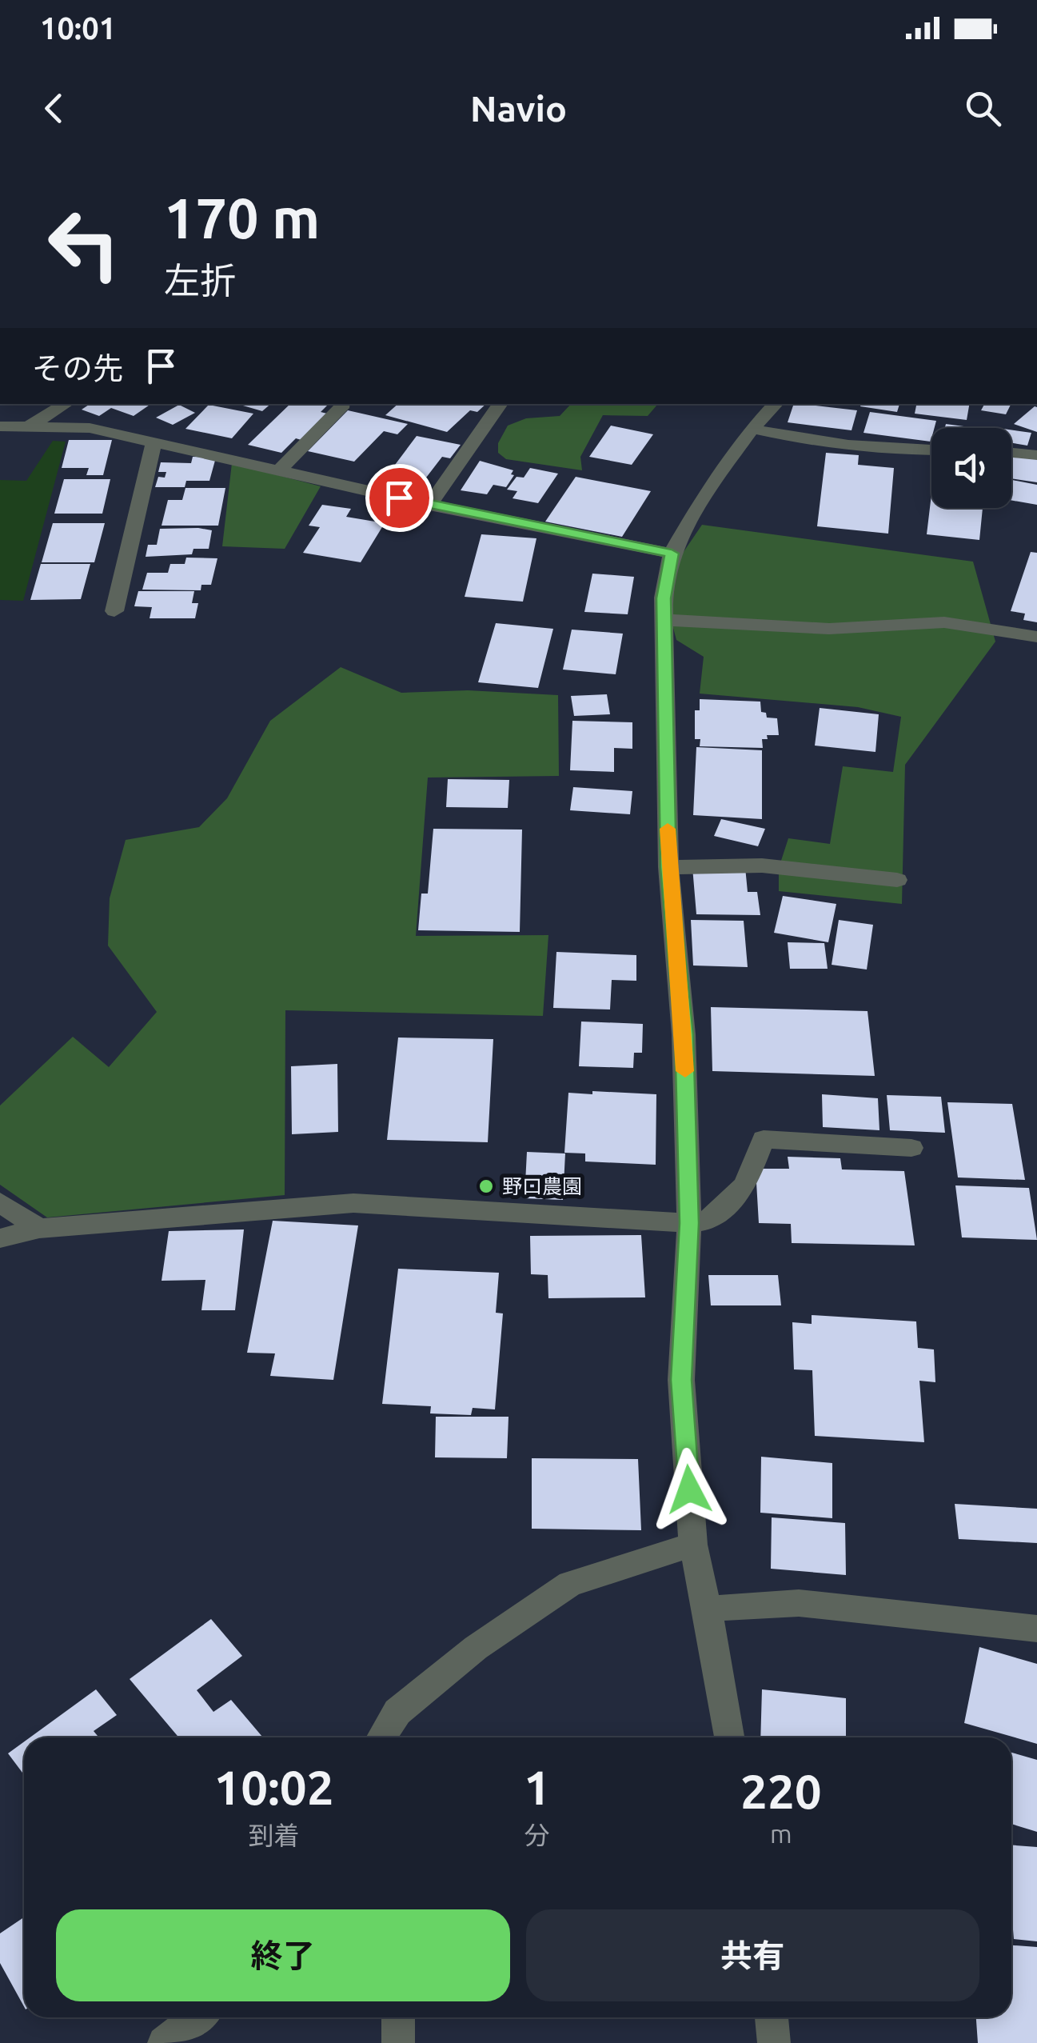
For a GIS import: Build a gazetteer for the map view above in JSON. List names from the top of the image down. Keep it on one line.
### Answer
{"places":["野口農園"],"page":{"status":"10:01","header":"Navio","turn":["170 m","左折"],"then":"その先","eta":["10:02","到着","1","分","220","m"],"buttons":["終了","共有"]}}
